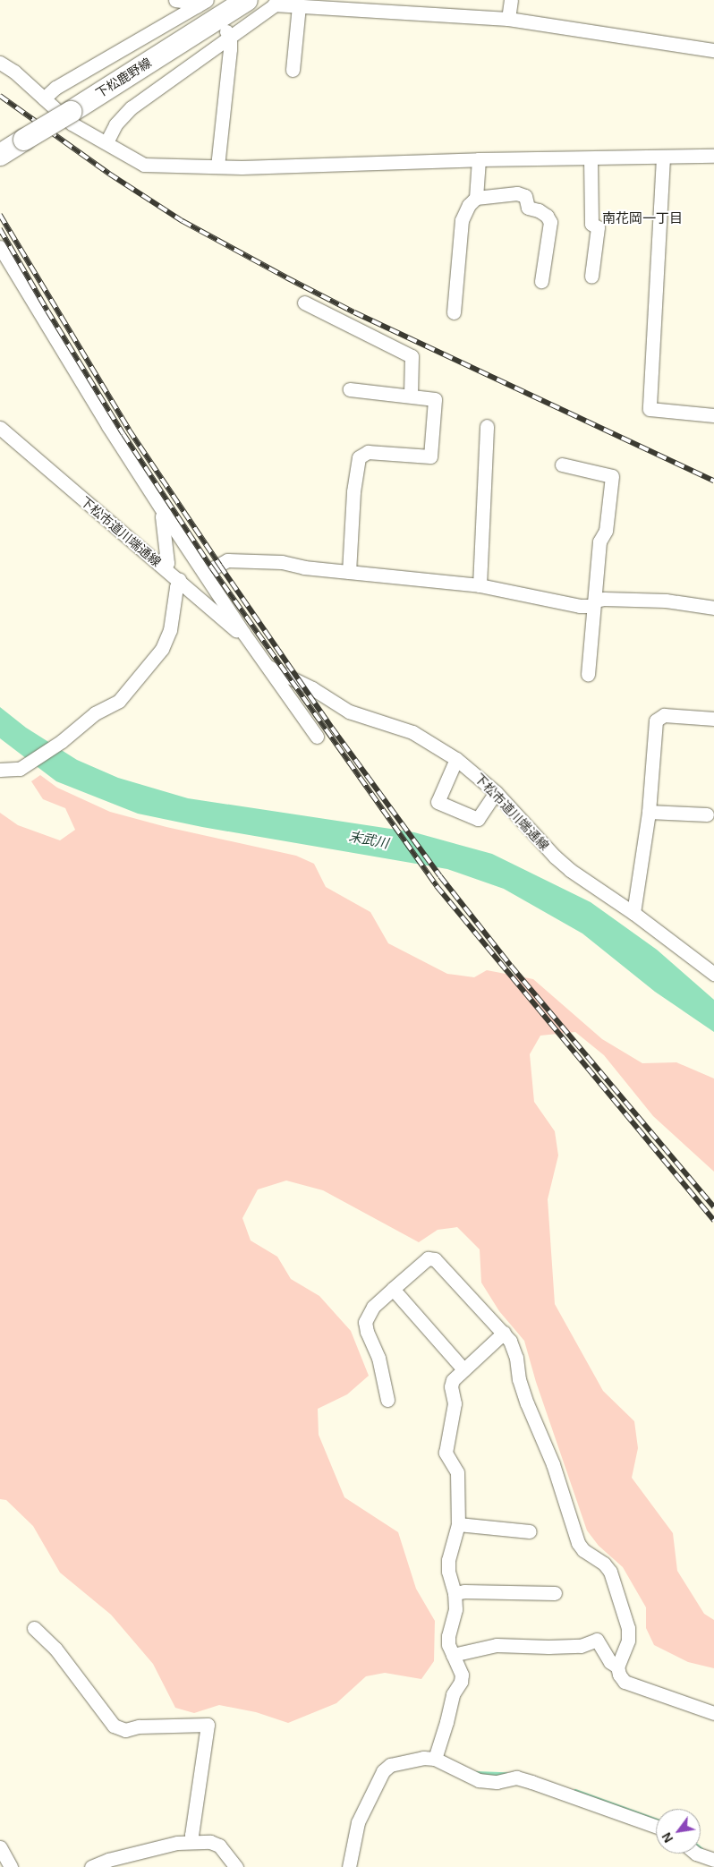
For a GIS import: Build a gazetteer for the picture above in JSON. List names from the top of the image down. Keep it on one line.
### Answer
{"streets":{"main road":["下松鹿野線"],"street":["下松市道川端通線"]},"districts":["南花岡一丁目"],"water":["末武川"],"north":"bottom left"}
